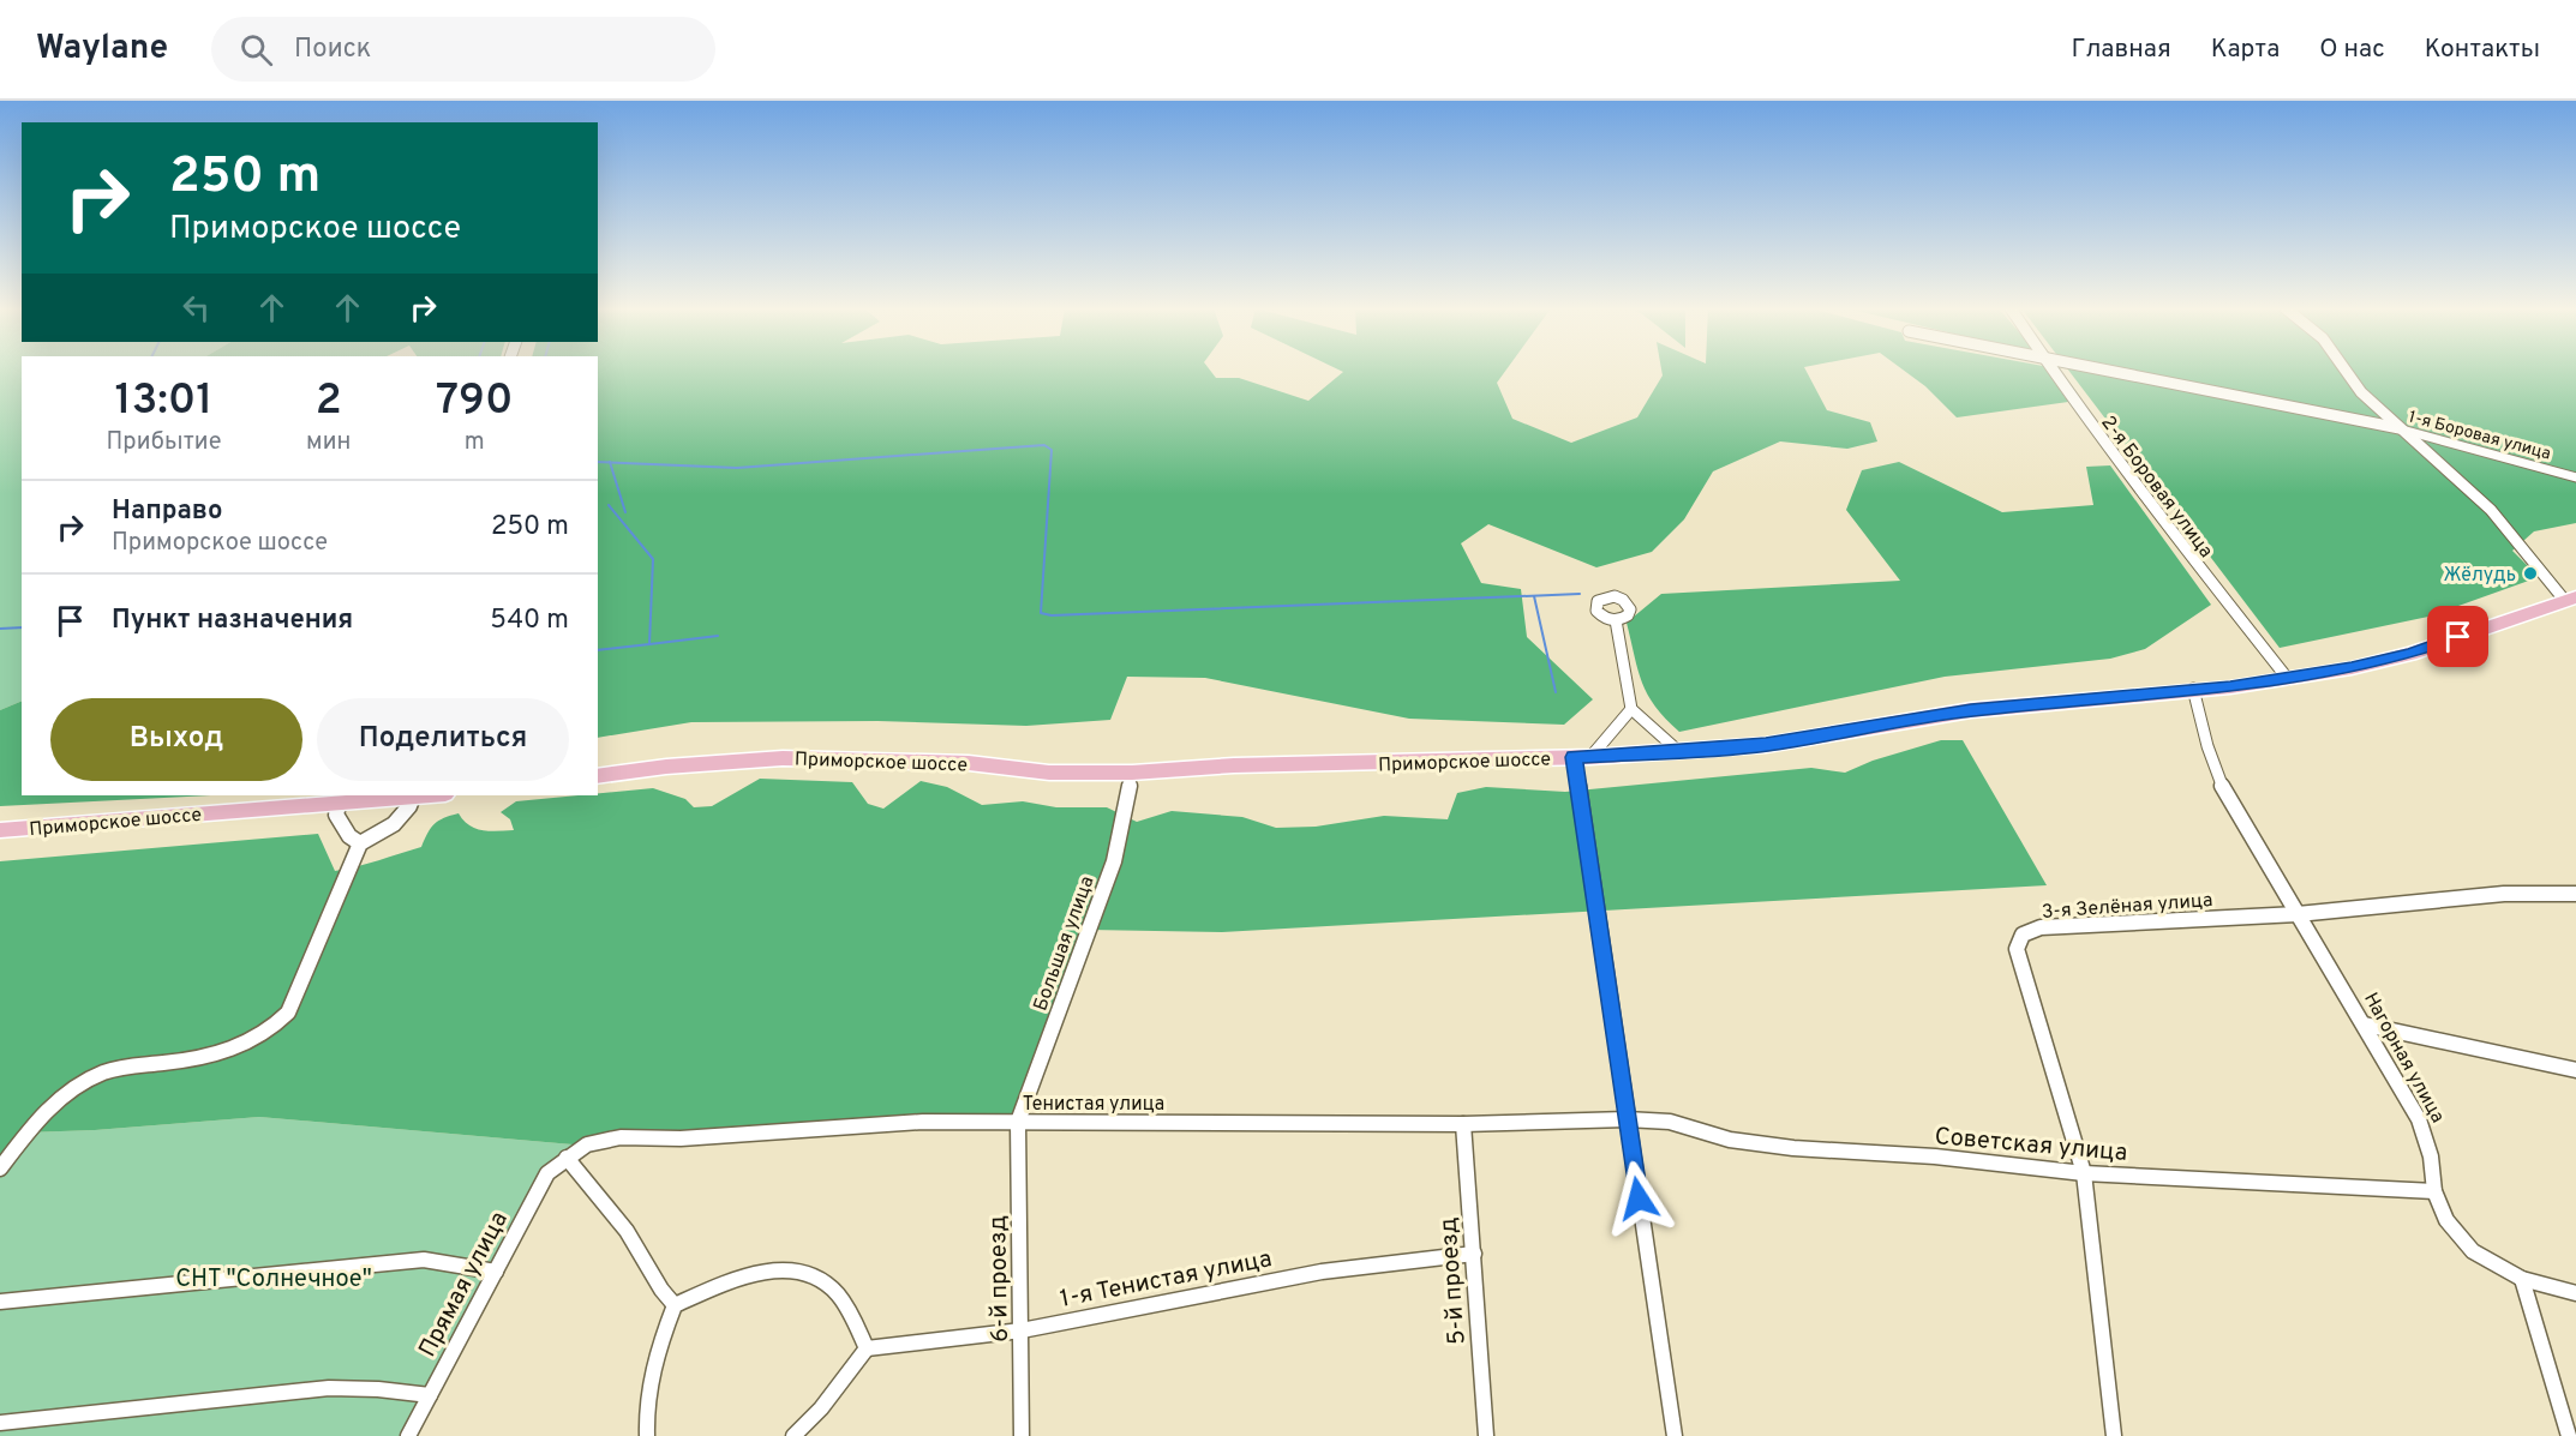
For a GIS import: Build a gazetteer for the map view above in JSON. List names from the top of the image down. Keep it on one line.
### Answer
{"streets":{"main road":["Приморское шоссе"],"street":["1-я Боровая улица","2-я Боровая улица","3-я Зелёная улица","Большая улица","Нагорная улица","Тенистая улица","Советская улица","1-я Тенистая улица","6-й проезд","5-й проезд","Прямая улица"]},"crossings":[["2-я Боровая улица","Приморское шоссе"],["Приморское шоссе","Большая улица"],["Приморское шоссе","Нагорная улица"],["3-я Зелёная улица","Нагорная улица"],["3-я Зелёная улица","Советская улица"],["Большая улица","Тенистая улица"],["Большая улица","6-й проезд"],["Нагорная улица","Советская улица"],["Тенистая улица","Советская улица"],["Тенистая улица","6-й проезд"],["Тенистая улица","5-й проезд"],["Тенистая улица","Прямая улица"],["1-я Тенистая улица","6-й проезд"],["1-я Тенистая улица","5-й проезд"]],"parks":["СНТ \"Солнечное\""],"places":["Жёлудь"],"page":{"header":"Waylane","search":"Поиск","nav":["Главная","Карта","О нас","Контакты"],"turn":["250 m","Приморское шоссе"],"eta":["13:01","Прибытие","2","мин","790","m"],"list":[{"name":"Направо","note":"Приморское шоссе","value":"250 m"},{"name":"Пункт назначения","value":"540 m"}],"buttons":["Выход","Поделиться"]}}
